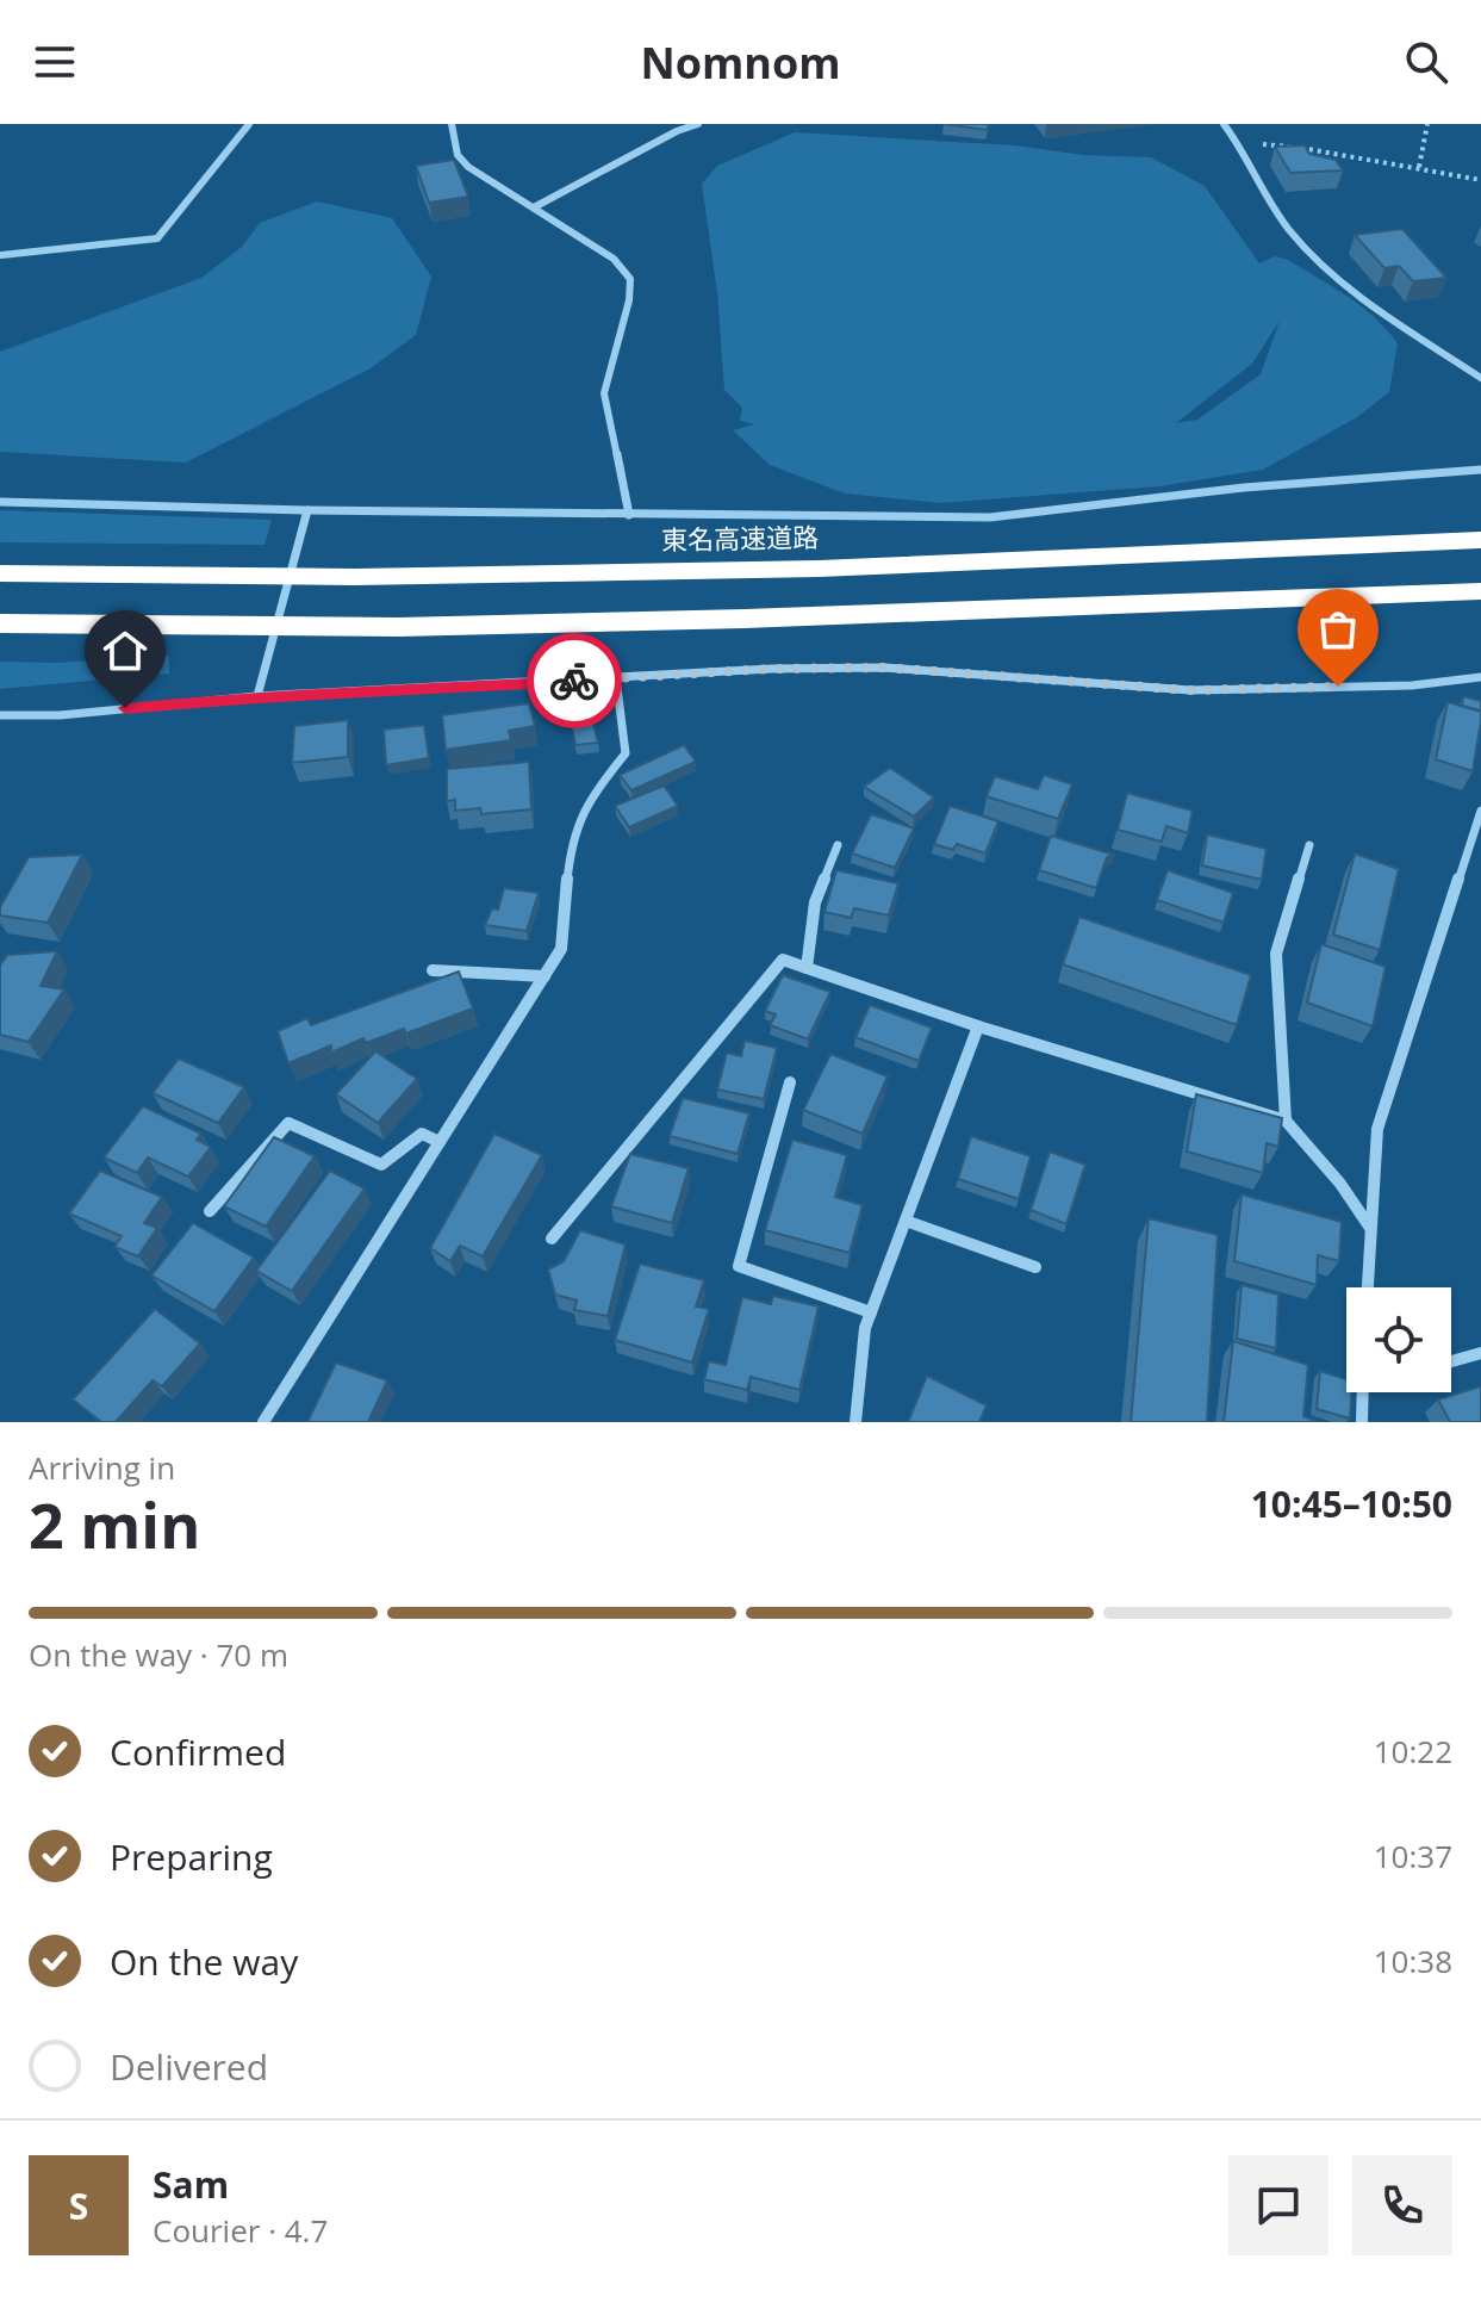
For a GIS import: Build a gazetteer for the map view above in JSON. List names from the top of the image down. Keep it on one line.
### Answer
{"streets":{"highway":["東名高速道路"]},"page":{"header":"Nomnom","heading":["2 min","Arriving in","10:45–10:50"],"panel":["Sam","Courier · 4.7"],"bar":"On the way · 70 m","list":[["Confirmed","10:22"],["Preparing","10:37"],["On the way","10:38"],"Delivered"],"round":"S"}}
